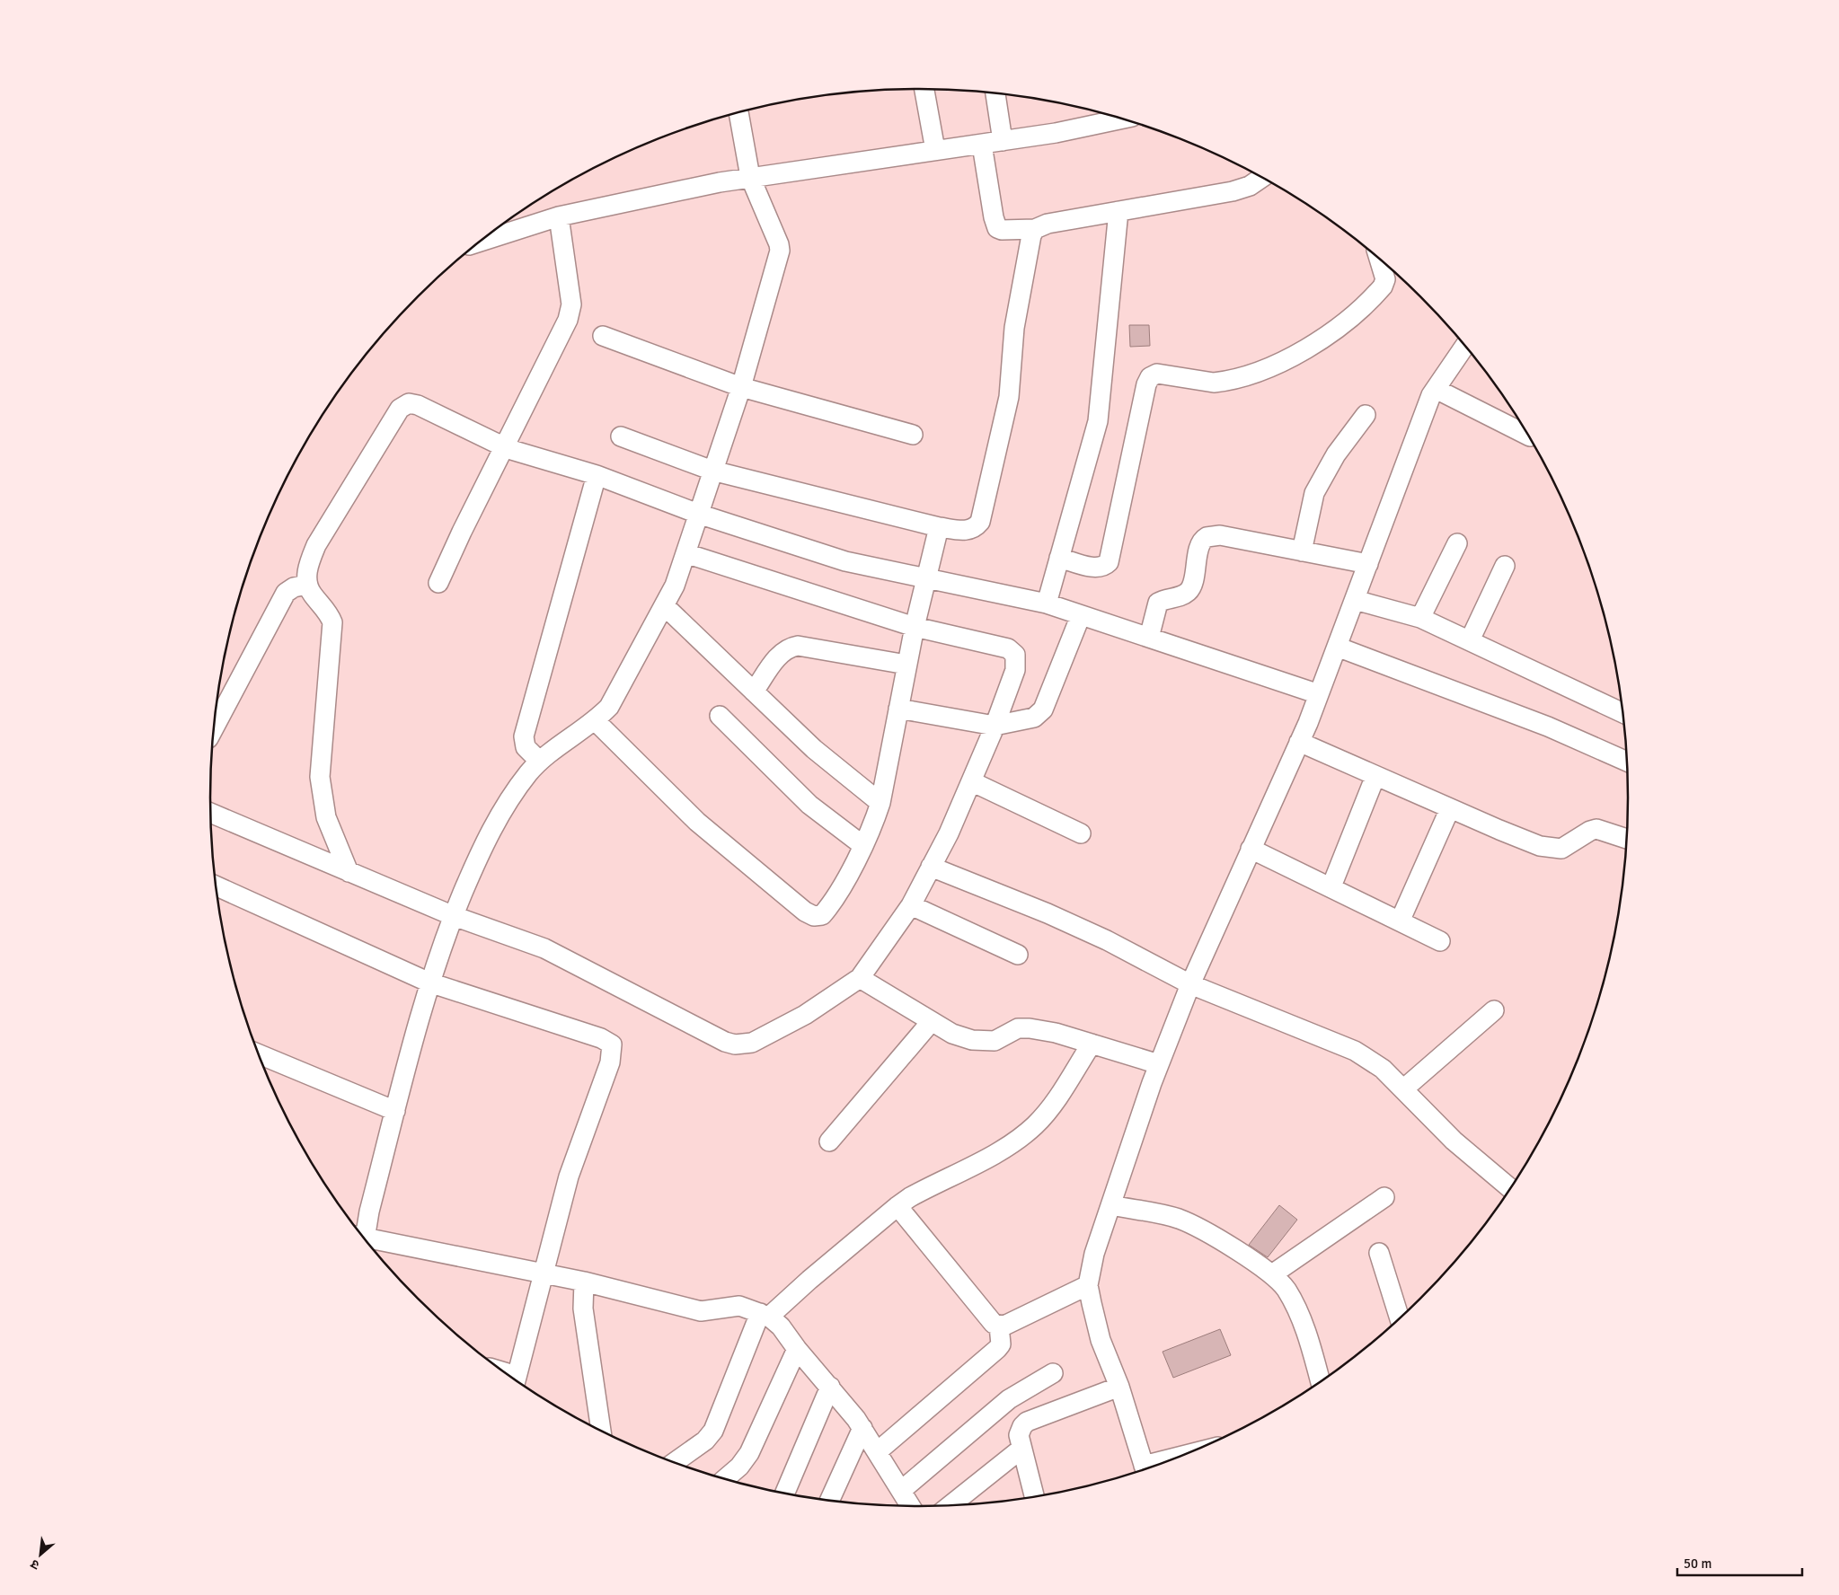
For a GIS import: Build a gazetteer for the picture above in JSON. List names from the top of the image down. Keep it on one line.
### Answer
{"scale_bar":"50 m","north":"bottom left"}
